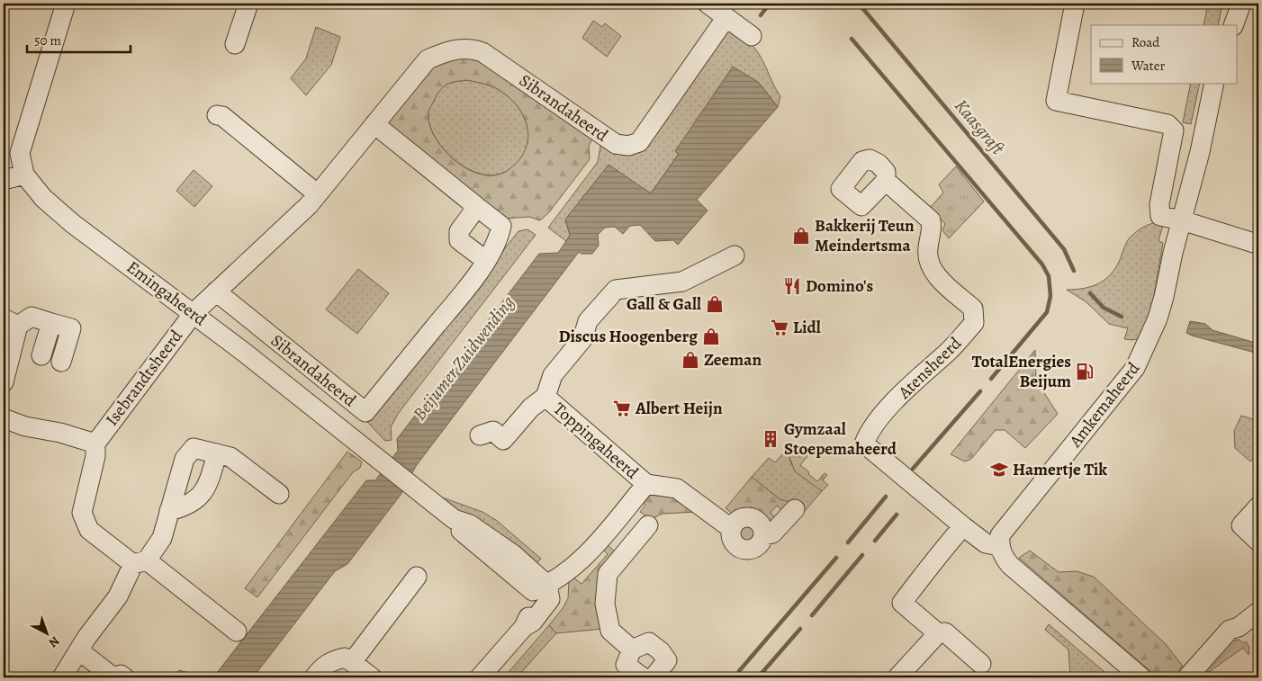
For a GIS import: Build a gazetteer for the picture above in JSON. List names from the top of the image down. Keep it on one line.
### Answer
{"streets":{"street":["Sibrandaheerd","Emingaheerd","Atensheerd","Isebrandtsheerd","Amkemaheerd","Toppingaheerd"]},"crossings":[["Sibrandaheerd","Emingaheerd"],["Sibrandaheerd","Isebrandtsheerd"],["Emingaheerd","Isebrandtsheerd"],["Atensheerd","Amkemaheerd"]],"water":["Kaasgraft","Beijumer Zuidwending"],"places":{"shop":["Bakkerij Teun Meindertsma","Gall & Gall","Discus Hoogenberg","Zeeman"],"restaurant":["Domino's"],"supermarket":["Lidl","Albert Heijn"],"fuel station":["TotalEnergies Beijum"],"building":["Gymzaal Stoepemaheerd"],"school or university":["Hamertje Tik"]},"legend":["Road","Water"],"scale_bar":"50 m","north":"bottom right"}
